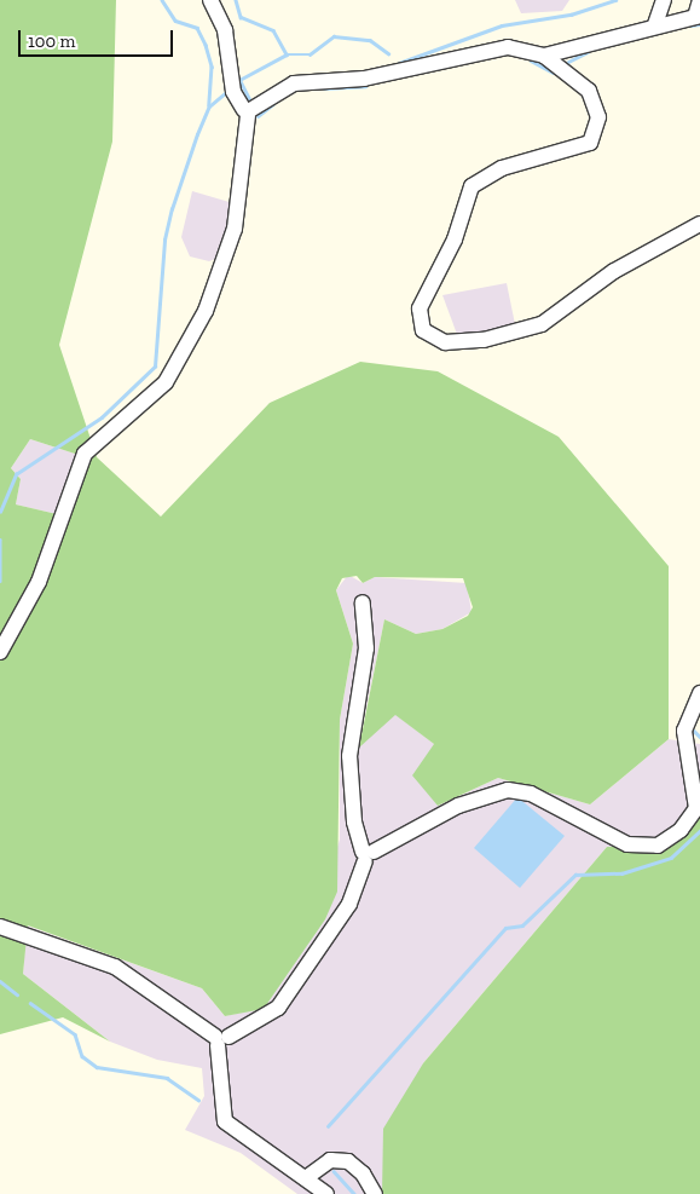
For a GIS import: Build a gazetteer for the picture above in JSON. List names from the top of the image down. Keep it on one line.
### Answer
{"scale_bar":"100 m"}
